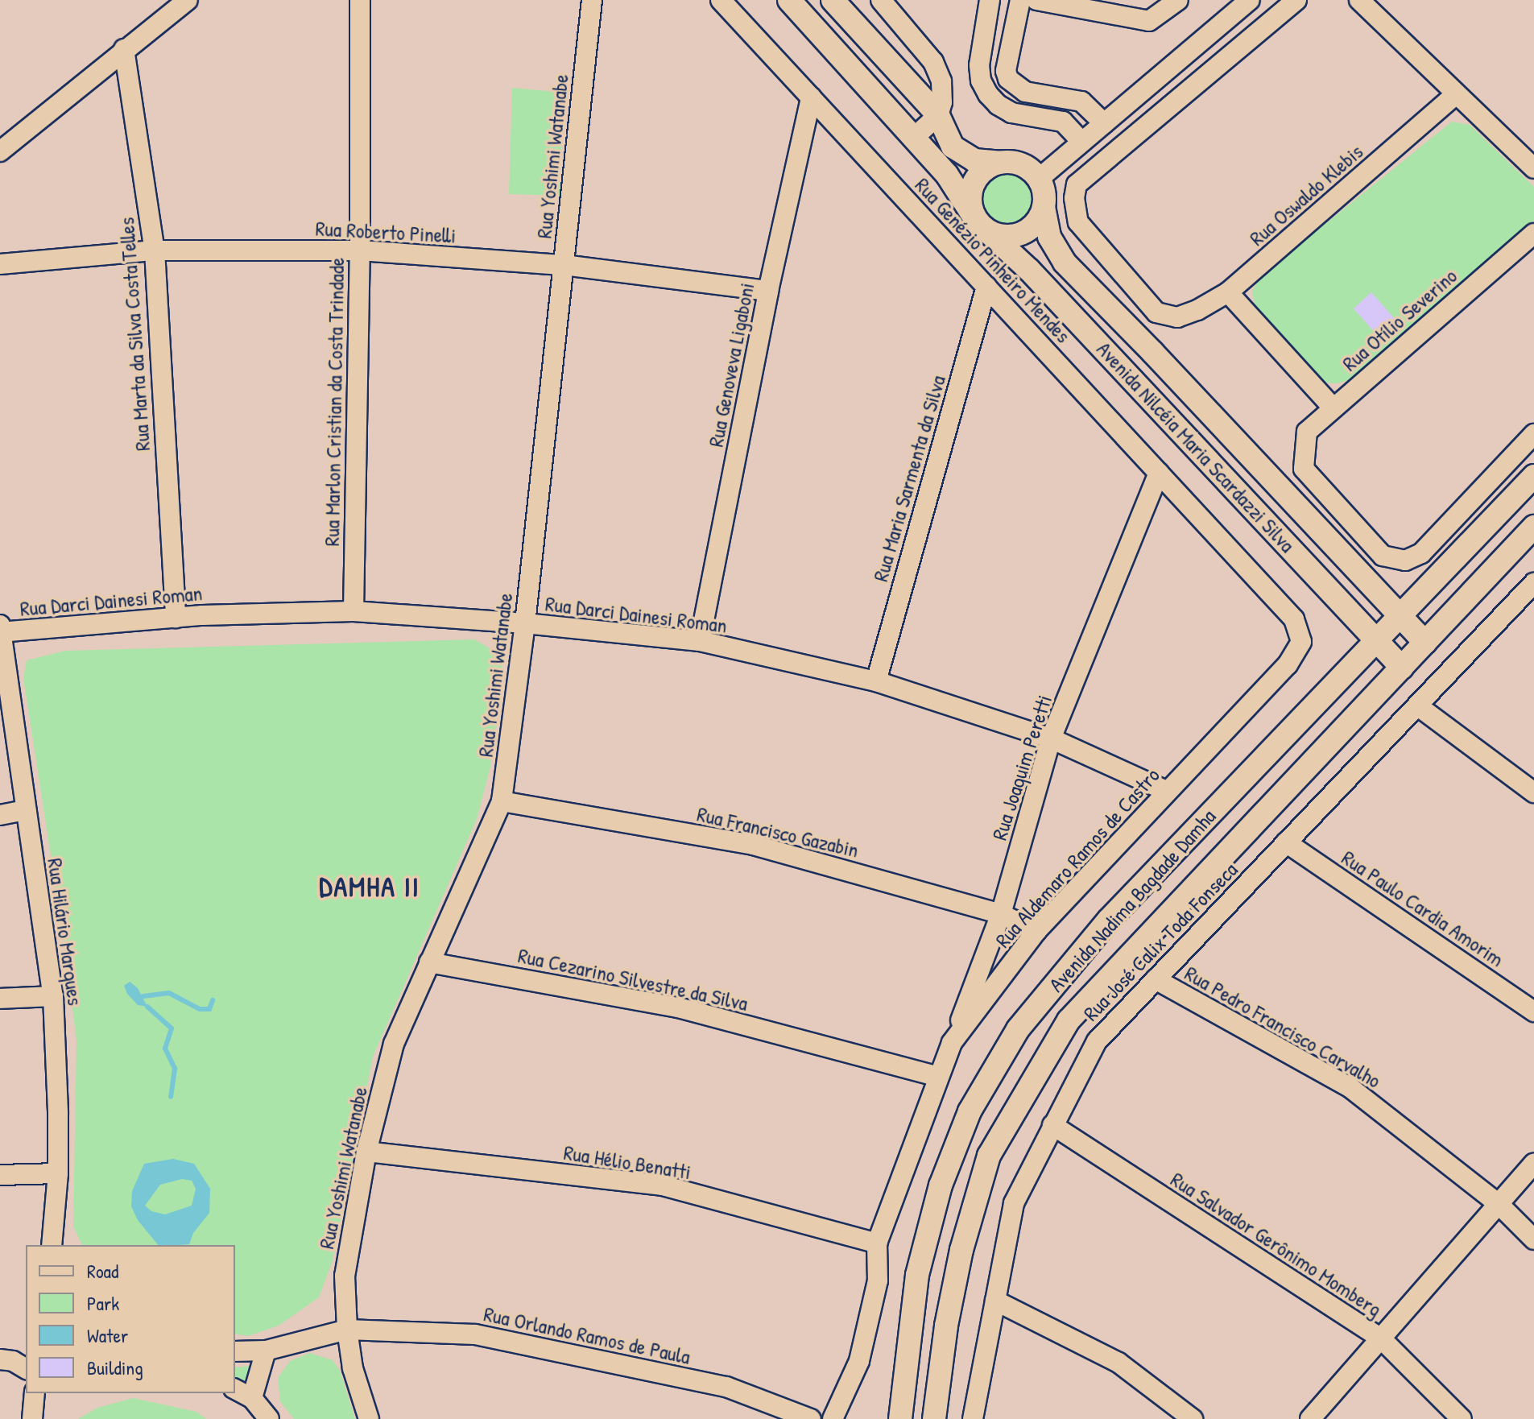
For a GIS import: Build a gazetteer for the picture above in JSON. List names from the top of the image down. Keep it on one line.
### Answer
{"streets":{"street":["Rua Yoshimi Watanabe","Rua Oswaldo Klebis","Rua Roberto Pinelli","Rua Genézio Pinheiro Mendes","Rua Otílio Severino","Rua Marta da Silva Costa Telles","Rua Genoveva Ligaboni","Rua Marlon Cristian da Costa Trindade","Avenida Nilcéia Maria Scardazzi Silva","Rua Maria Sarmenta da Silva","Rua Darci Dainesi Roman","Rua Joaquim Peretti","Rua Francisco Gazabin","Rua Aldemaro Ramos de Castro","Avenida Nadima Bagdade Damha","Rua Paulo Cardia Amorim","Rua Hilário Marques","Rua José Calix Toda Fonseca","Rua Cezarino Silvestre da Silva","Rua Pedro Francisco Carvalho","Rua Hélio Benatti","Rua Salvador Gerônimo Momberg","Rua Orlando Ramos de Paula"]},"crossings":[["Rua Yoshimi Watanabe","Rua Roberto Pinelli"],["Rua Yoshimi Watanabe","Rua Darci Dainesi Roman"],["Rua Yoshimi Watanabe","Rua Francisco Gazabin"],["Rua Yoshimi Watanabe","Rua Cezarino Silvestre da Silva"],["Rua Yoshimi Watanabe","Rua Hélio Benatti"],["Rua Yoshimi Watanabe","Rua Orlando Ramos de Paula"],["Rua Roberto Pinelli","Rua Marta da Silva Costa Telles"],["Rua Roberto Pinelli","Rua Genoveva Ligaboni"],["Rua Roberto Pinelli","Rua Marlon Cristian da Costa Trindade"],["Rua Genézio Pinheiro Mendes","Rua Genoveva Ligaboni"],["Rua Genézio Pinheiro Mendes","Rua Maria Sarmenta da Silva"],["Rua Genézio Pinheiro Mendes","Rua Joaquim Peretti"],["Rua Genézio Pinheiro Mendes","Rua Aldemaro Ramos de Castro"],["Rua Marta da Silva Costa Telles","Rua Darci Dainesi Roman"],["Rua Genoveva Ligaboni","Rua Darci Dainesi Roman"],["Rua Marlon Cristian da Costa Trindade","Rua Darci Dainesi Roman"],["Avenida Nilcéia Maria Scardazzi Silva","Avenida Nadima Bagdade Damha"],["Rua Maria Sarmenta da Silva","Rua Darci Dainesi Roman"],["Rua Darci Dainesi Roman","Rua Joaquim Peretti"],["Rua Darci Dainesi Roman","Rua Aldemaro Ramos de Castro"],["Rua Darci Dainesi Roman","Rua Hilário Marques"],["Rua Joaquim Peretti","Rua Francisco Gazabin"],["Rua Joaquim Peretti","Rua Aldemaro Ramos de Castro"],["Rua Francisco Gazabin","Rua Aldemaro Ramos de Castro"],["Rua Aldemaro Ramos de Castro","Rua Cezarino Silvestre da Silva"],["Rua Aldemaro Ramos de Castro","Rua Hélio Benatti"],["Rua Paulo Cardia Amorim","Rua José Calix Toda Fonseca"],["Rua José Calix Toda Fonseca","Rua Pedro Francisco Carvalho"],["Rua José Calix Toda Fonseca","Rua Salvador Gerônimo Momberg"]],"districts":["DAMHA II"],"legend":["Road","Park","Water","Building"]}
